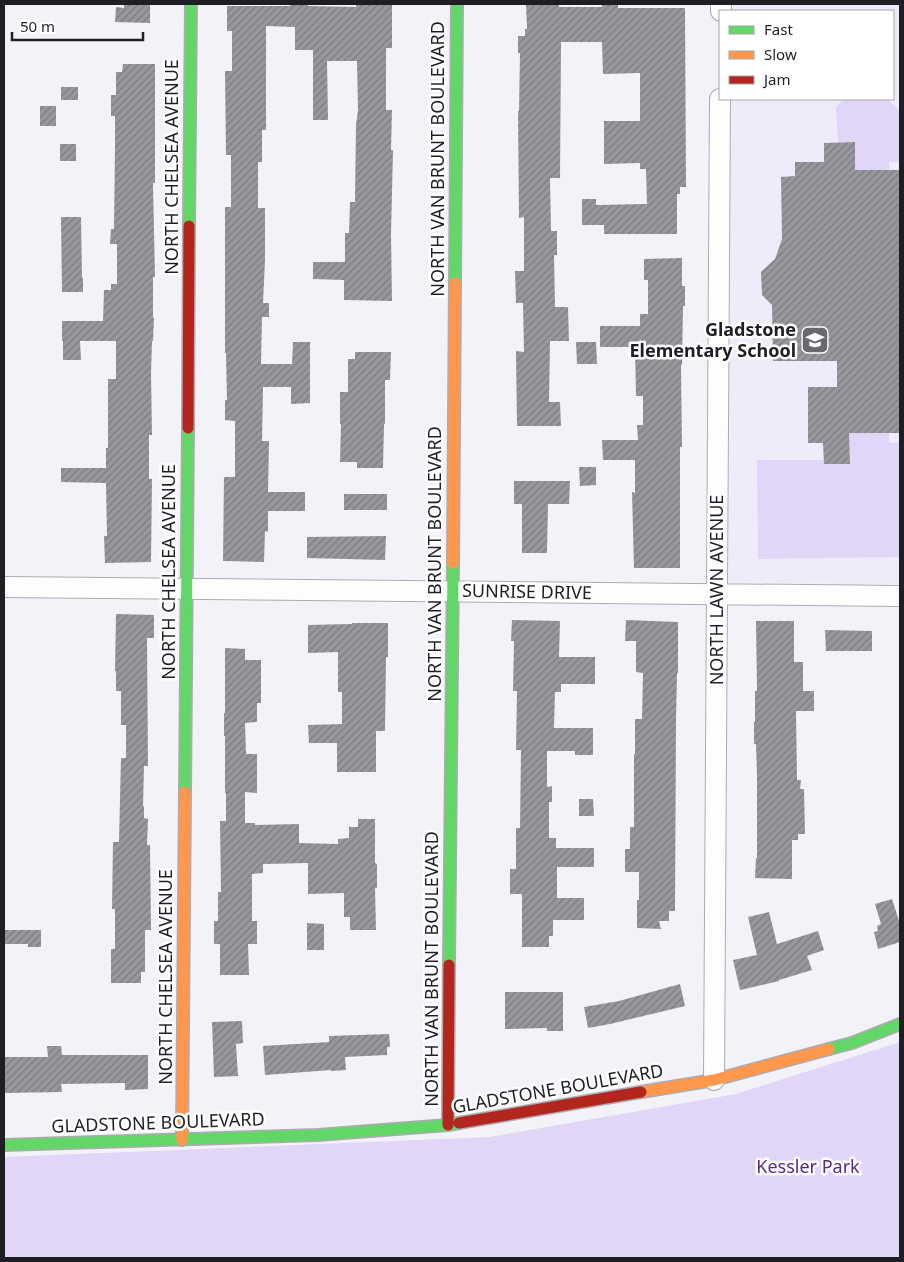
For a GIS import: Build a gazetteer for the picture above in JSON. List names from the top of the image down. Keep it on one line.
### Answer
{"streets":{"street":["NORTH VAN BRUNT BOULEVARD","NORTH CHELSEA AVENUE","NORTH LAWN AVENUE","SUNRISE DRIVE","GLADSTONE BOULEVARD"]},"crossings":[["NORTH VAN BRUNT BOULEVARD","SUNRISE DRIVE"],["NORTH VAN BRUNT BOULEVARD","GLADSTONE BOULEVARD"],["NORTH CHELSEA AVENUE","SUNRISE DRIVE"],["NORTH CHELSEA AVENUE","GLADSTONE BOULEVARD"],["NORTH LAWN AVENUE","SUNRISE DRIVE"],["NORTH LAWN AVENUE","GLADSTONE BOULEVARD"]],"parks":["Kessler Park"],"places":{"school or university":["Gladstone Elementary School"]},"legend":["Fast","Slow","Jam"],"scale_bar":"50 m"}
